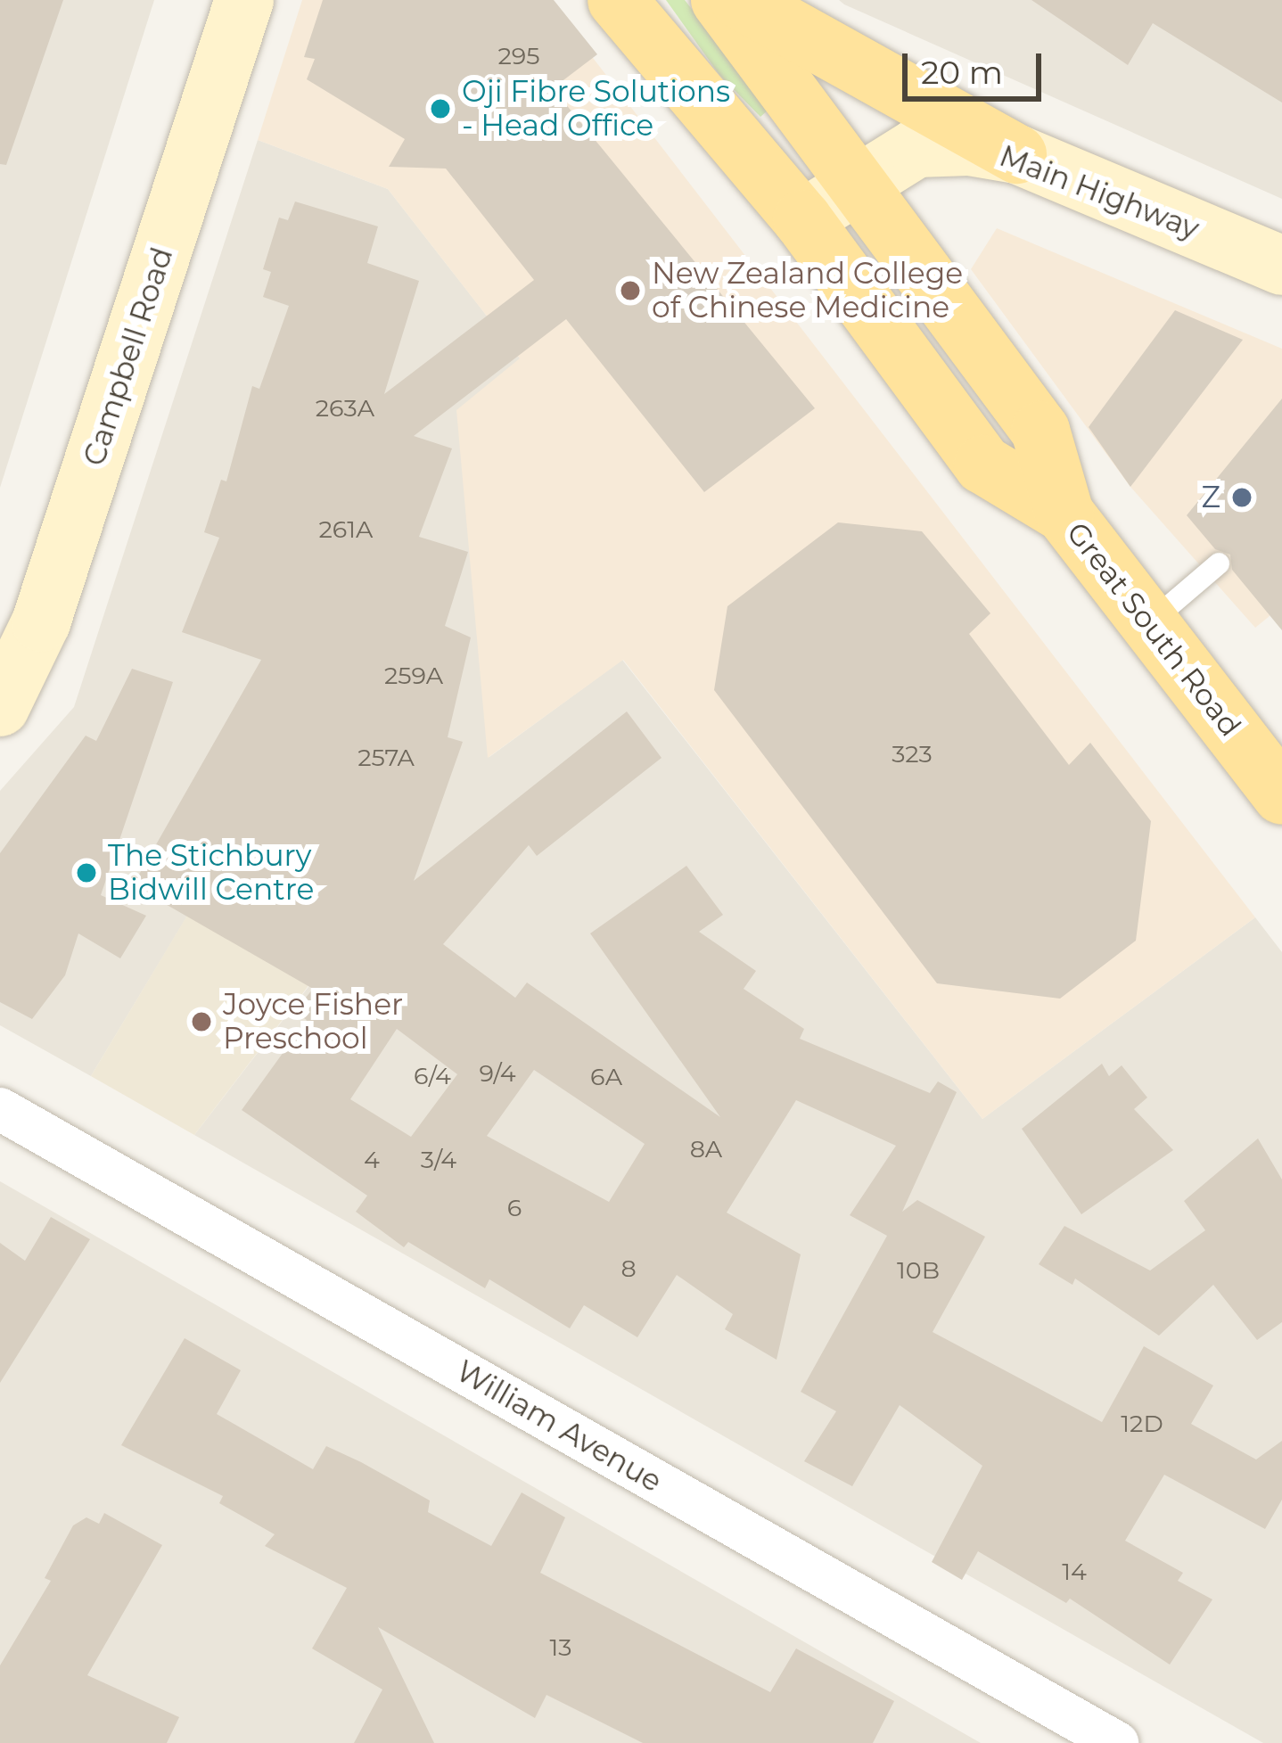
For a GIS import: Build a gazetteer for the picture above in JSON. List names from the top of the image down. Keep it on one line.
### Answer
{"streets":{"main road":["Main Highway","Campbell Road","Great South Road"],"street":["William Avenue"]},"crossings":[["Main Highway","Great South Road"]],"places":["Oji Fibre Solutions - Head Office","New Zealand College of Chinese Medicine","Z","The Stichbury Bidwill Centre","Joyce Fisher Preschool"],"house_numbers":["295","263A","261A","259A","323","257A","9/4","6/4","6A","8A","4","3/4","6","8","10B","12D","14","13"],"scale_bar":"20 m"}
